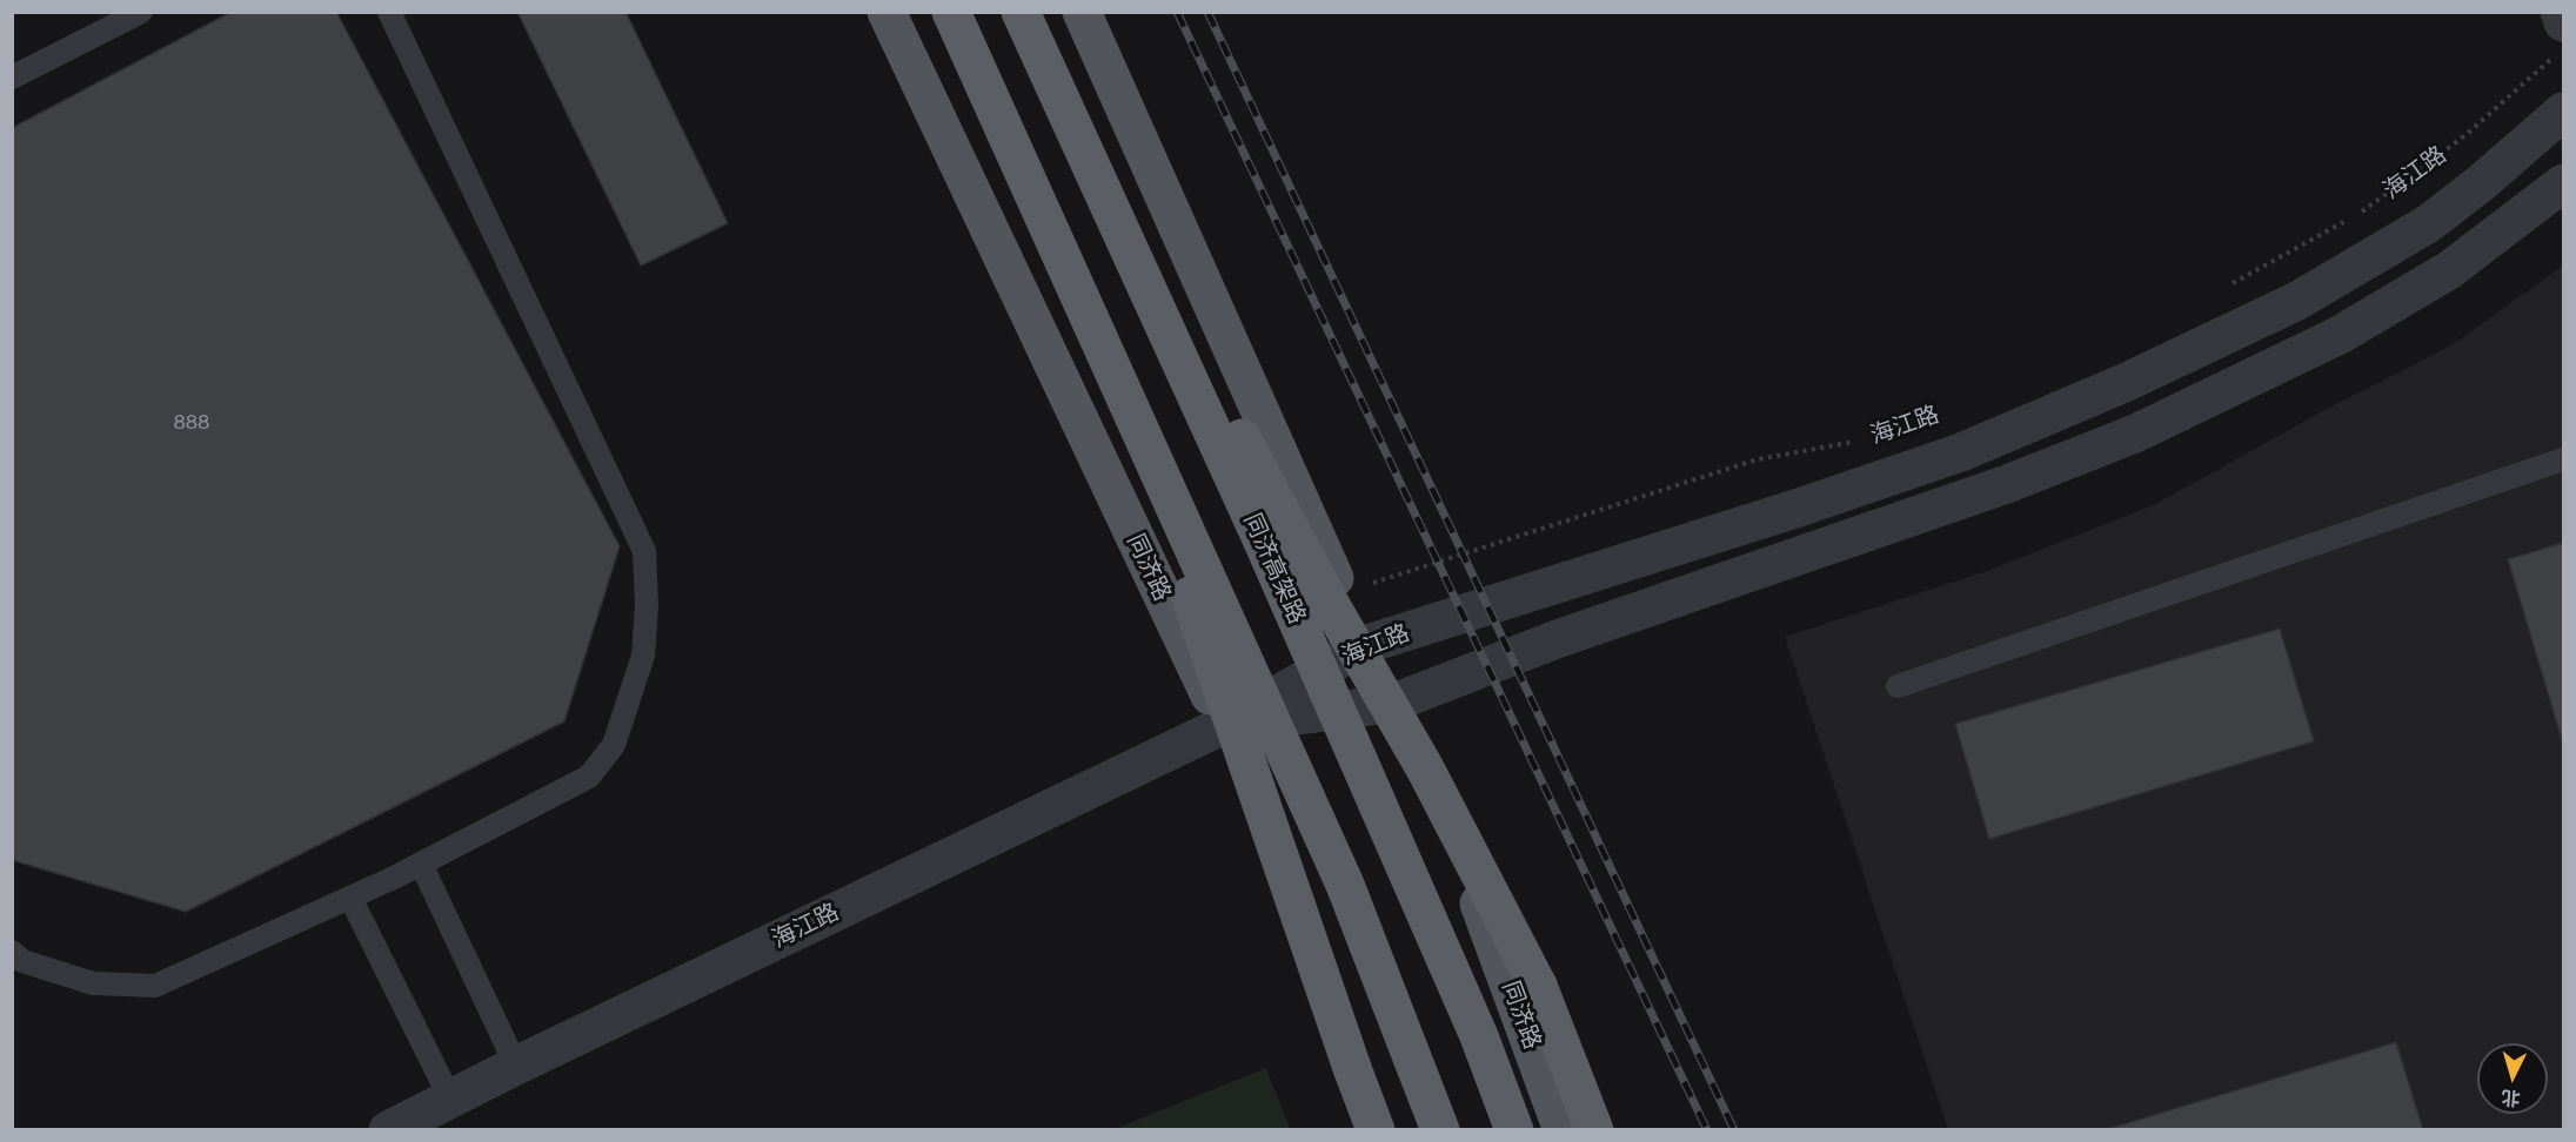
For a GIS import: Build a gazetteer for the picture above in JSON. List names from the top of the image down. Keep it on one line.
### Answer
{"streets":{"highway":["同济高架路"],"main road":["同济路"],"street":["海江路"]},"crossings":[["海江路","同济路"]],"house_numbers":["888"],"north":"bottom"}
